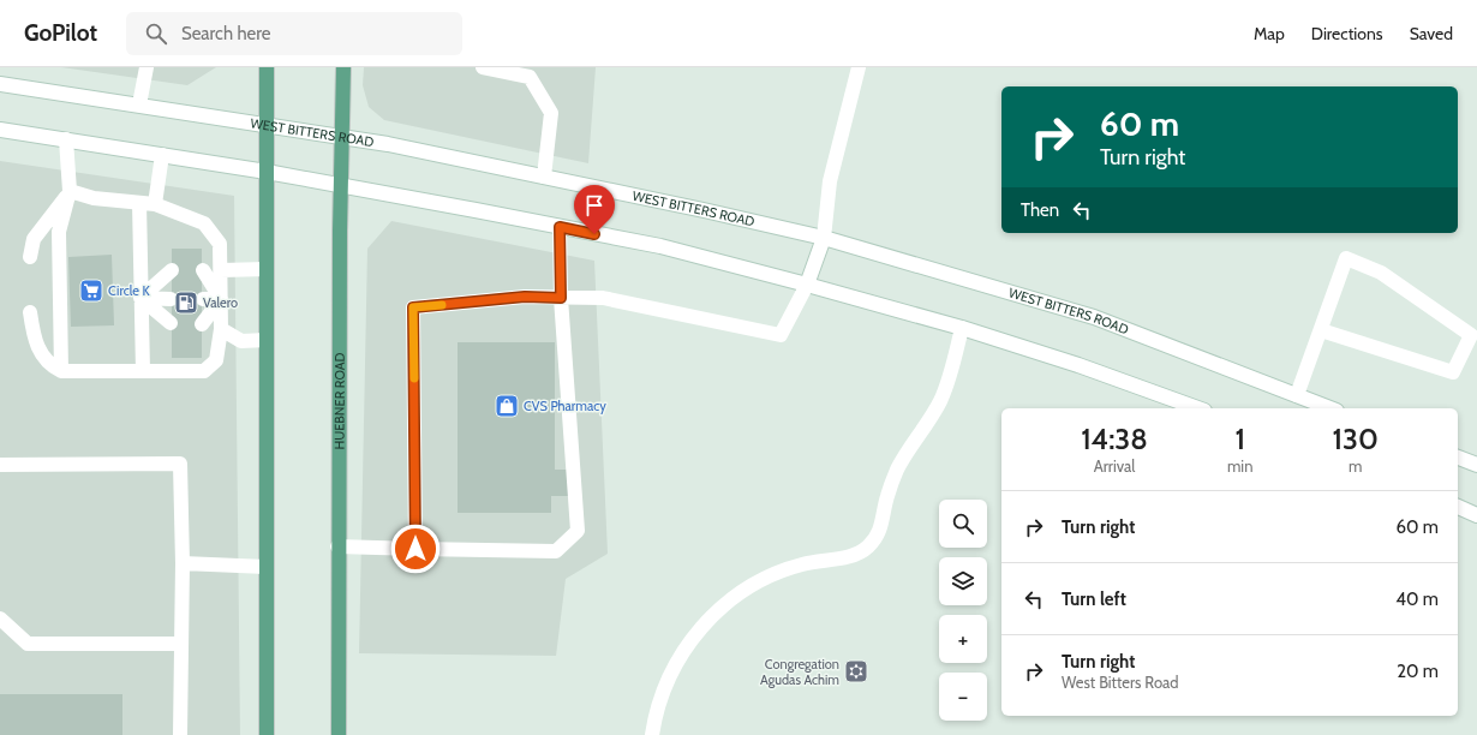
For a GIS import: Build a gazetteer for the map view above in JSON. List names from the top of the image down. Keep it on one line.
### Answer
{"streets":{"main road":["WEST BITTERS ROAD","HUEBNER ROAD"]},"crossings":[["WEST BITTERS ROAD","HUEBNER ROAD"]],"places":{"supermarket":["Circle K"],"fuel station":["Valero"],"shop":["CVS Pharmacy"],"synagogue":["Congregation Agudas Achim"]},"page":{"header":"GoPilot","search":"Search here","nav":["Map","Directions","Saved"],"turn":["60 m","Turn right"],"then":"Then","eta":["14:38","Arrival","1","min","130","m"],"list":[{"name":"Turn right","value":"60 m"},{"name":"Turn left","value":"40 m"},{"name":"Turn right","note":"West Bitters Road","value":"20 m"}],"map_buttons":["+","−"]}}
